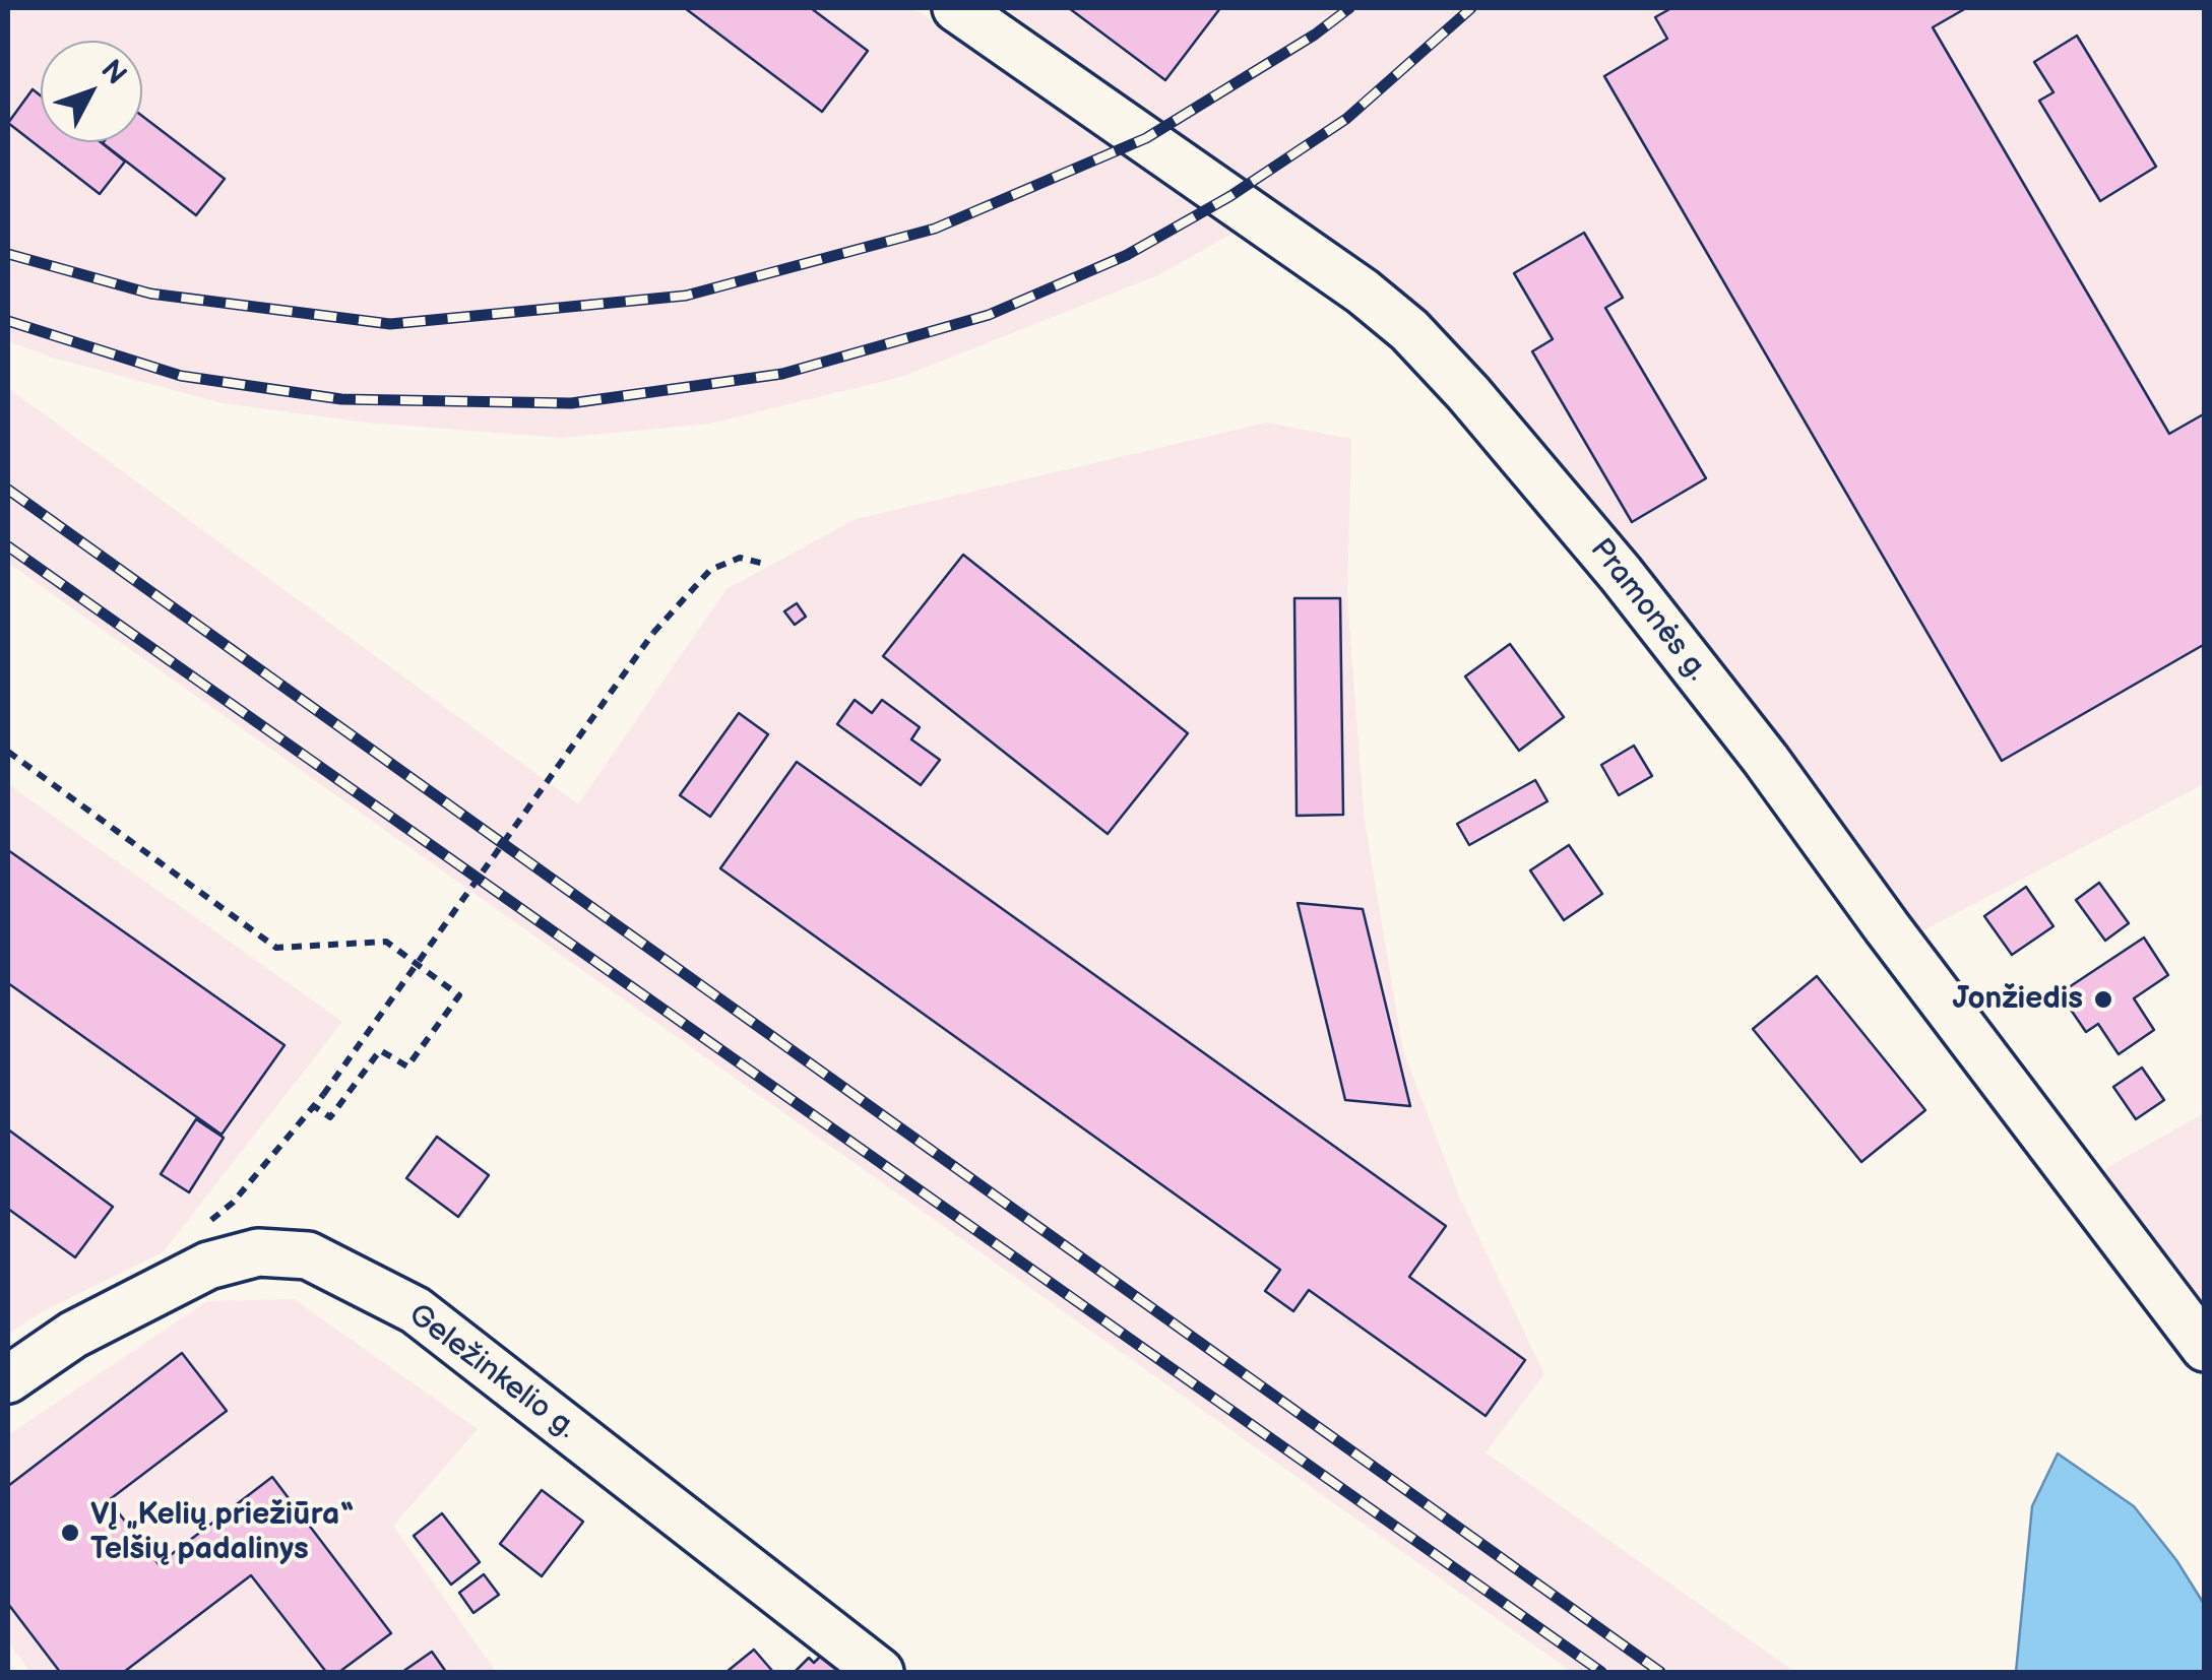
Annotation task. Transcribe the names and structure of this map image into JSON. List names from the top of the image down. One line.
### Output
{"streets":{"street":["Pramonės g.","Geležinkelio g."]},"places":["Jonžiedis","VĮ „Kelių priežiūra“ Telšių padalinys"],"north":"top right"}
